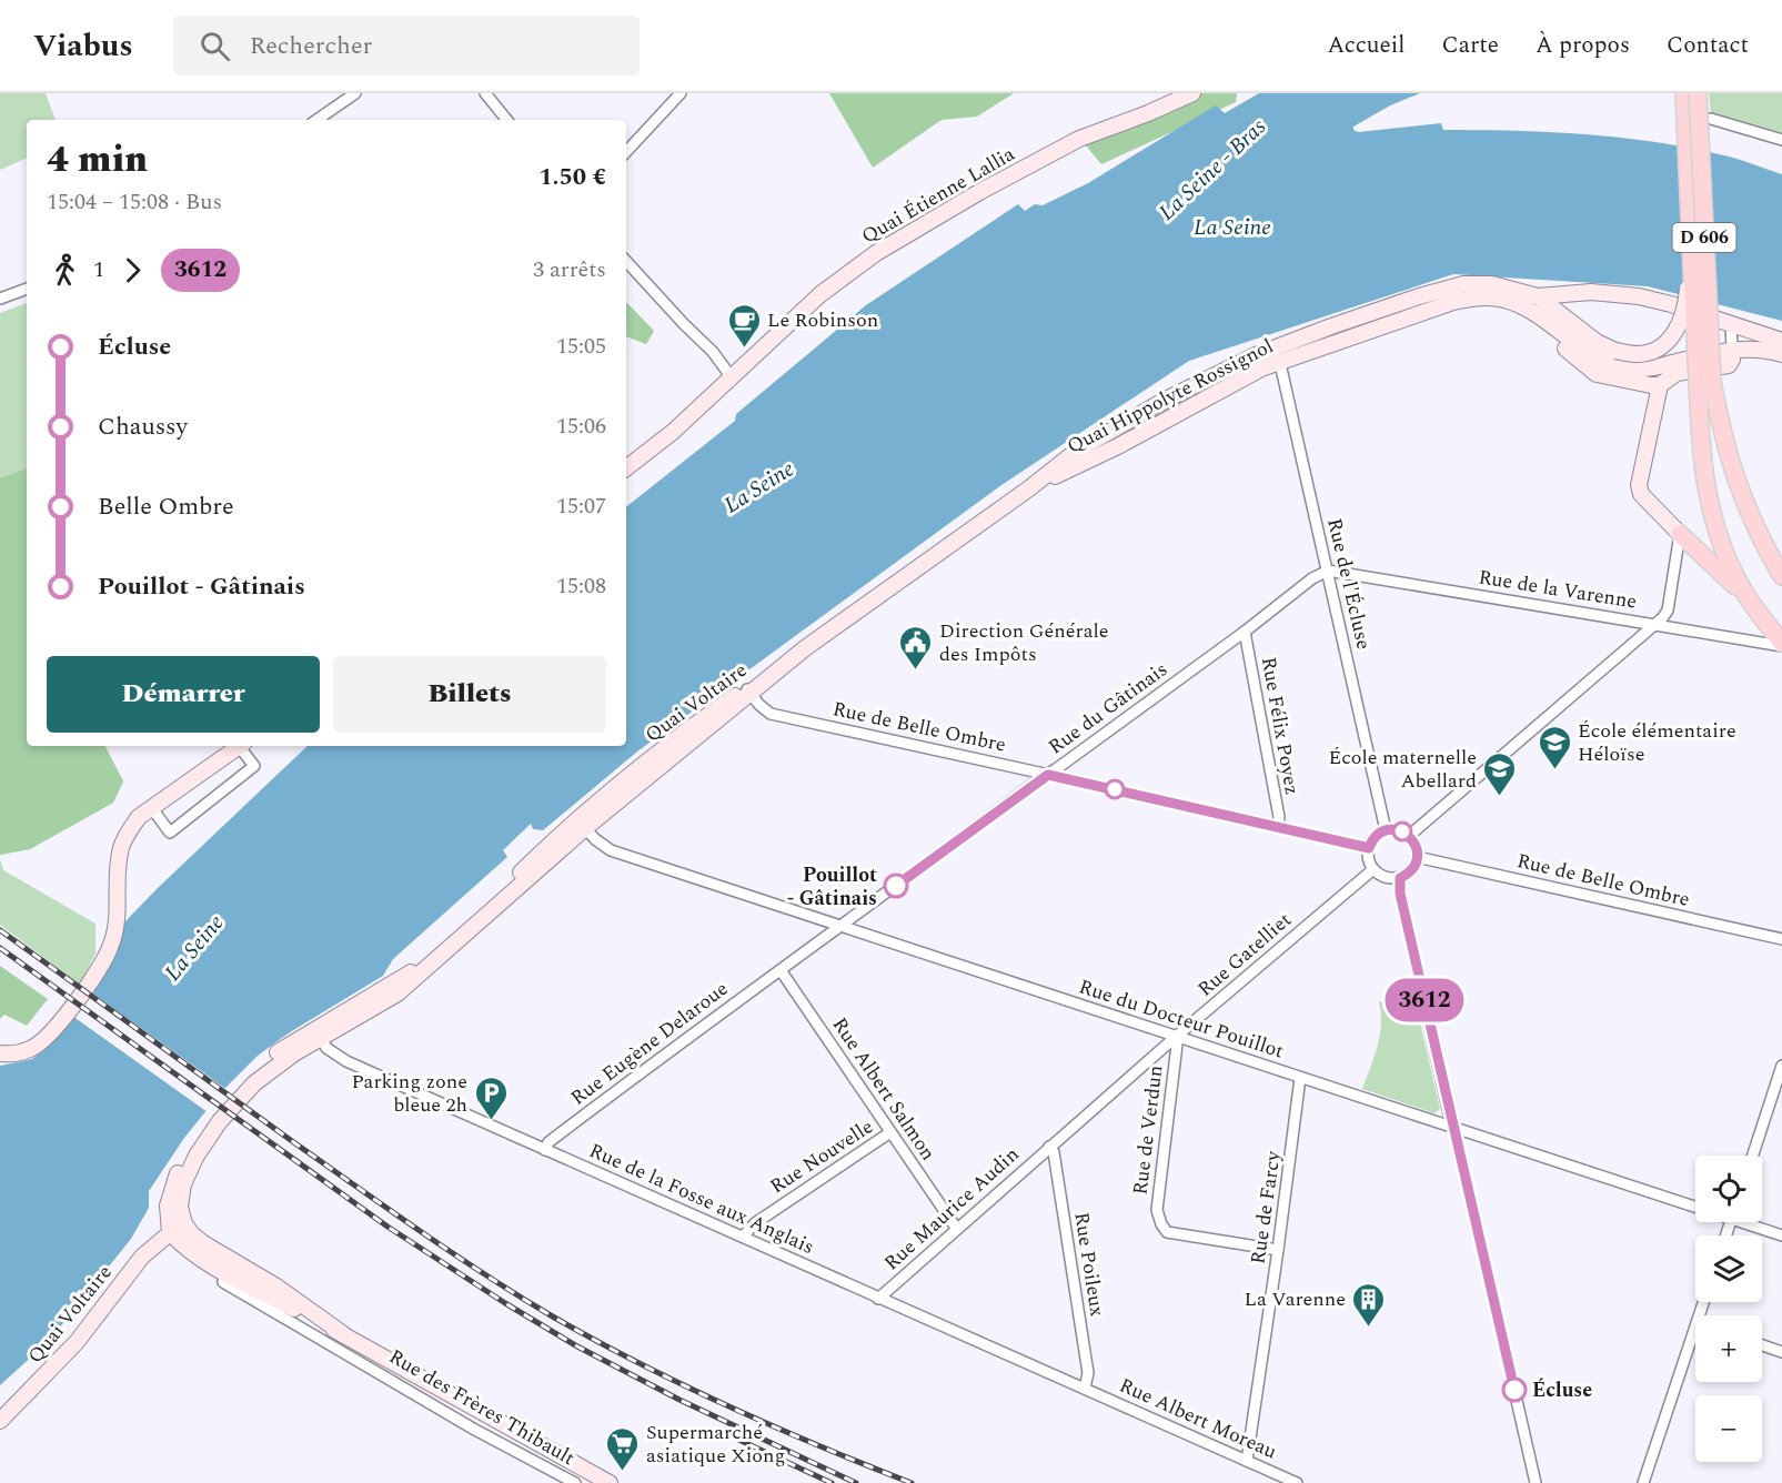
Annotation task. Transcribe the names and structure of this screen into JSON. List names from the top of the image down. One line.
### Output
{"streets":{"main road":["D 606"],"street":["Quai Étienne Lallia","Quai Hippolyte Rossignol","Rue de l'Écluse","Rue de la Varenne","Quai Voltaire","Rue du Gâtinais","Rue Félix Poyez","Rue de Belle Ombre","Rue Gatelliet","Rue du Docteur Pouillot","Rue Eugène Delaroue","Rue Albert Salmon","Rue de Verdun","Rue Nouvelle","Rue de la Fosse aux Anglais","Rue de Farcy","Rue Maurice Audin","Rue Poileux","Rue des Frères Thibault","Rue Albert Moreau"]},"crossings":[["D 606","Rue de la Varenne"],["Quai Hippolyte Rossignol","Rue de l'Écluse"],["Quai Hippolyte Rossignol","Quai Voltaire"],["Rue de l'Écluse","Rue de la Varenne"],["Rue de l'Écluse","Rue du Gâtinais"],["Rue de l'Écluse","Rue de Belle Ombre"],["Rue de l'Écluse","Rue Gatelliet"],["Rue de la Varenne","Rue du Gâtinais"],["Quai Voltaire","Rue de Belle Ombre"],["Quai Voltaire","Rue du Docteur Pouillot"],["Quai Voltaire","Rue de la Fosse aux Anglais"],["Quai Voltaire","Rue des Frères Thibault"],["Rue du Gâtinais","Rue Félix Poyez"],["Rue du Gâtinais","Rue de Belle Ombre"],["Rue du Gâtinais","Rue du Docteur Pouillot"],["Rue du Gâtinais","Rue Eugène Delaroue"],["Rue du Gâtinais","Rue Albert Salmon"],["Rue Félix Poyez","Rue de Belle Ombre"],["Rue de Belle Ombre","Rue Gatelliet"],["Rue Gatelliet","Rue du Docteur Pouillot"],["Rue Gatelliet","Rue de Verdun"],["Rue Gatelliet","Rue Maurice Audin"],["Rue Gatelliet","Rue Poileux"],["Rue du Docteur Pouillot","Rue de Verdun"],["Rue du Docteur Pouillot","Rue de Farcy"],["Rue Eugène Delaroue","Rue Albert Salmon"],["Rue Eugène Delaroue","Rue de la Fosse aux Anglais"],["Rue Albert Salmon","Rue Nouvelle"],["Rue Albert Salmon","Rue Maurice Audin"],["Rue de Verdun","Rue de Farcy"],["Rue Nouvelle","Rue de la Fosse aux Anglais"],["Rue de la Fosse aux Anglais","Rue Maurice Audin"],["Rue de la Fosse aux Anglais","Rue Poileux"],["Rue de la Fosse aux Anglais","Rue Albert Moreau"],["Rue de Farcy","Rue Albert Moreau"],["Rue Maurice Audin","Rue Poileux"],["Rue Poileux","Rue Albert Moreau"]],"water":["La Seine - Bras","La Seine"],"places":{"cafe":["Le Robinson"],"public building":["Direction Générale des Impôts"],"school or university":["École élémentaire Héloïse","École maternelle Abellard"],"other":["Pouillot - Gâtinais","Écluse"],"parking":["Parking zone bleue 2h"],"building":["La Varenne"],"supermarket":["Supermarché asiatique Xiong"]},"lines":["bus line 3612"],"page":{"header":"Viabus","search":"Rechercher","nav":["Accueil","Carte","À propos","Contact"],"on_map":"3612","heading":["4 min","15:04 – 15:08 · Bus","1.50 €"],"legs":["1","3612","3 arrêts"],"list":[{"name":"Écluse","value":"15:05"},{"name":"Chaussy","value":"15:06"},{"name":"Belle Ombre","value":"15:07"},{"name":"Pouillot - Gâtinais","value":"15:08"}],"buttons":["Démarrer","Billets"],"map_buttons":["+","−"]}}
